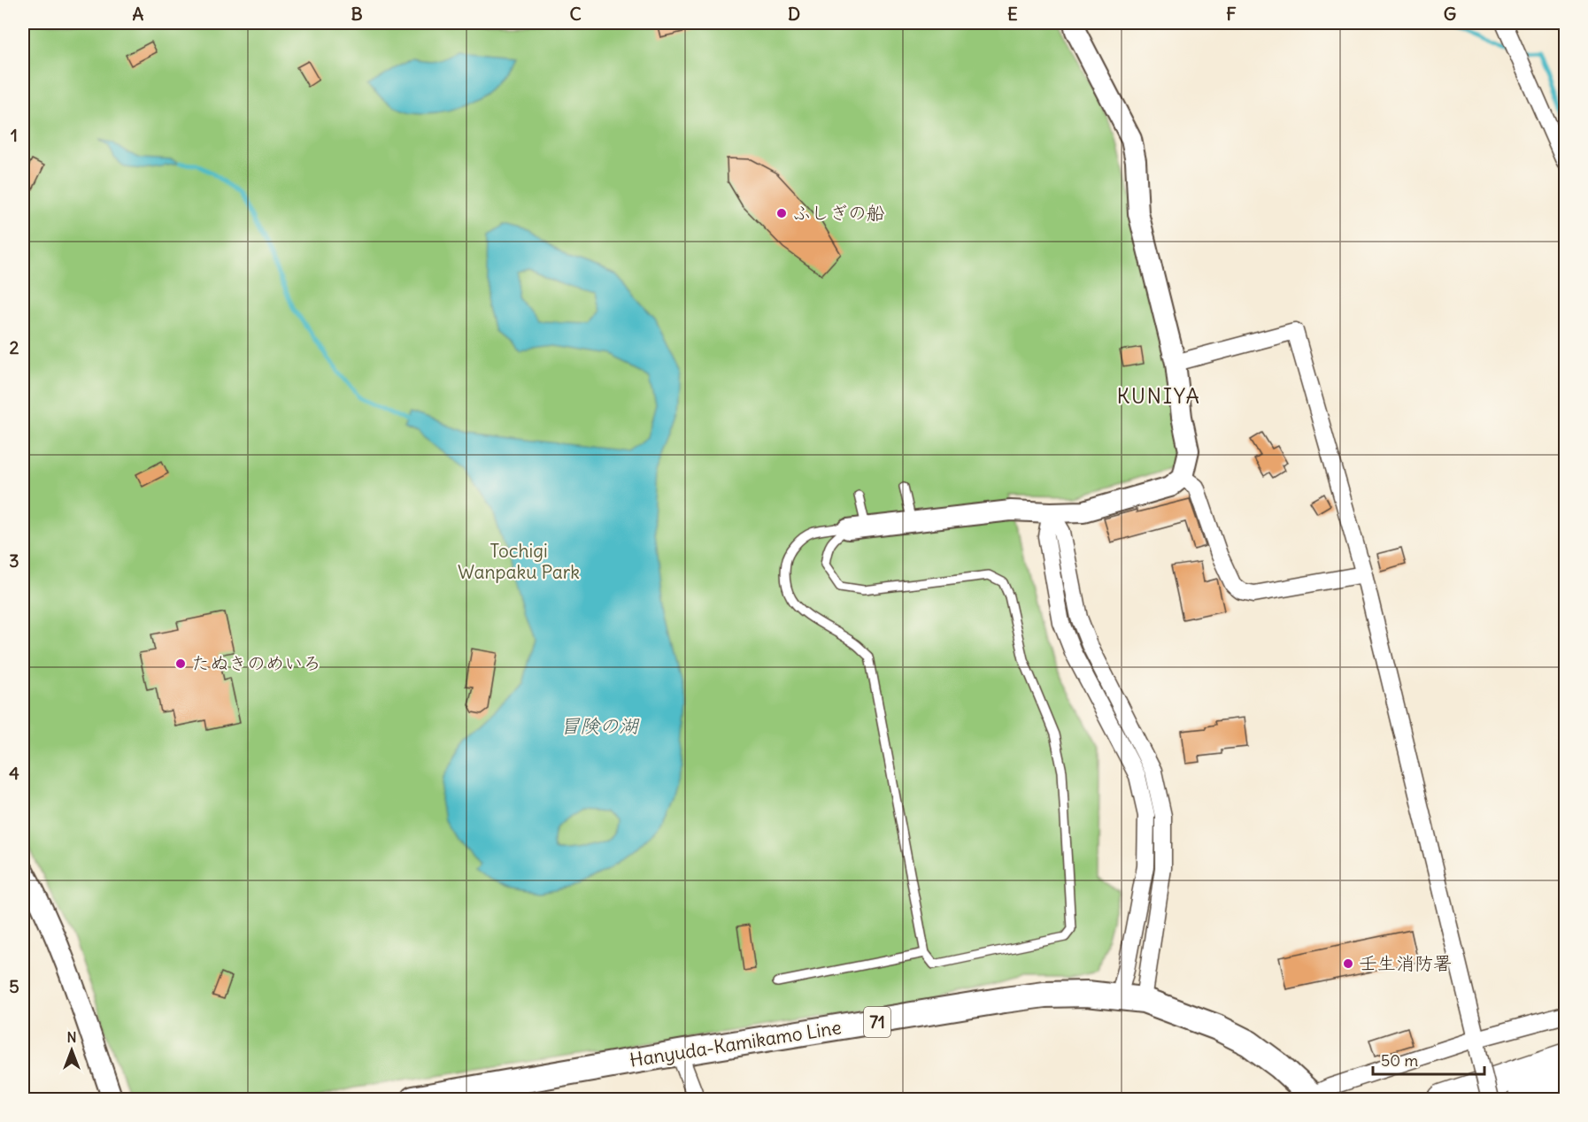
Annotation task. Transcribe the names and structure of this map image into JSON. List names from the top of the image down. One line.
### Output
{"streets":{"main road":["71","Hanyuda-Kamikamo Line"]},"districts":["KUNIYA"],"water":["冒険の湖"],"parks":["Tochigi Wanpaku Park"],"places":["ふしぎの船","たぬきのめいろ","壬生消防署"],"scale_bar":"50 m","north":"top","grid":{"columns":["A","B","C","D","E","F","G"],"rows":["1","2","3","4","5"]}}
